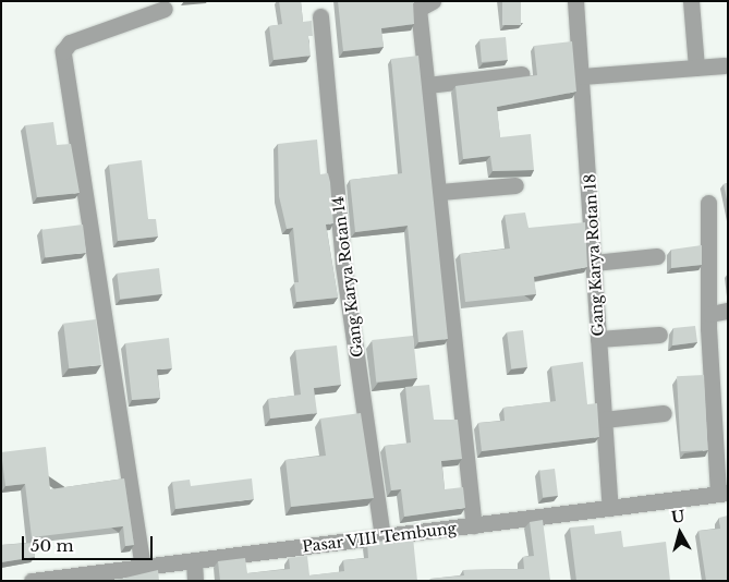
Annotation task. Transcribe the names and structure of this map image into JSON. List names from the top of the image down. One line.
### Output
{"streets":{"street":["Gang Karya Rotan 18","Gang Karya Rotan 14","Pasar VIII Tembung"]},"crossings":[["Gang Karya Rotan 18","Pasar VIII Tembung"],["Gang Karya Rotan 14","Pasar VIII Tembung"]],"scale_bar":"50 m","north":"top"}
